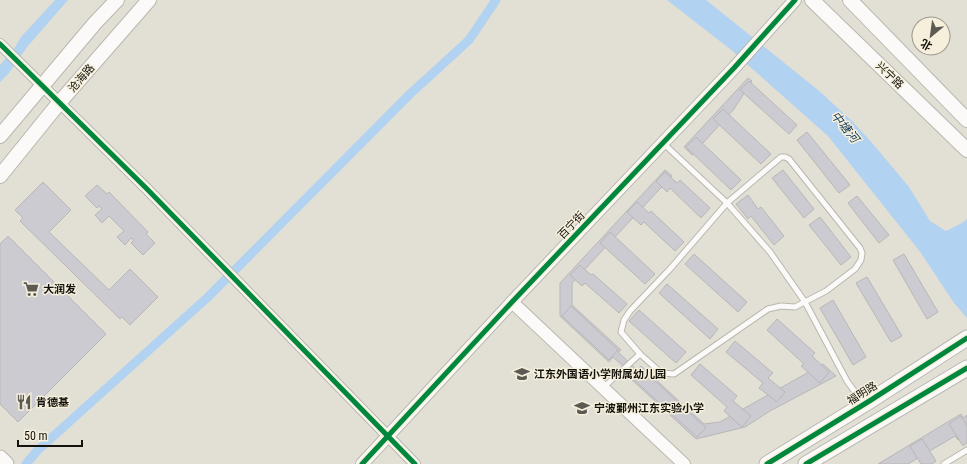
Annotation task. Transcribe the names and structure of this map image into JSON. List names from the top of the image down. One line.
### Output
{"streets":{"main road":["兴宁路","沧海路","福明路"],"street":["百宁街"]},"water":["中塘河"],"places":{"supermarket":["大润发"],"school or university":["江东外国语小学附属幼儿园","宁波鄞州江东实验小学"],"restaurant":["肯德基"]},"scale_bar":"50 m","north":"bottom left"}
